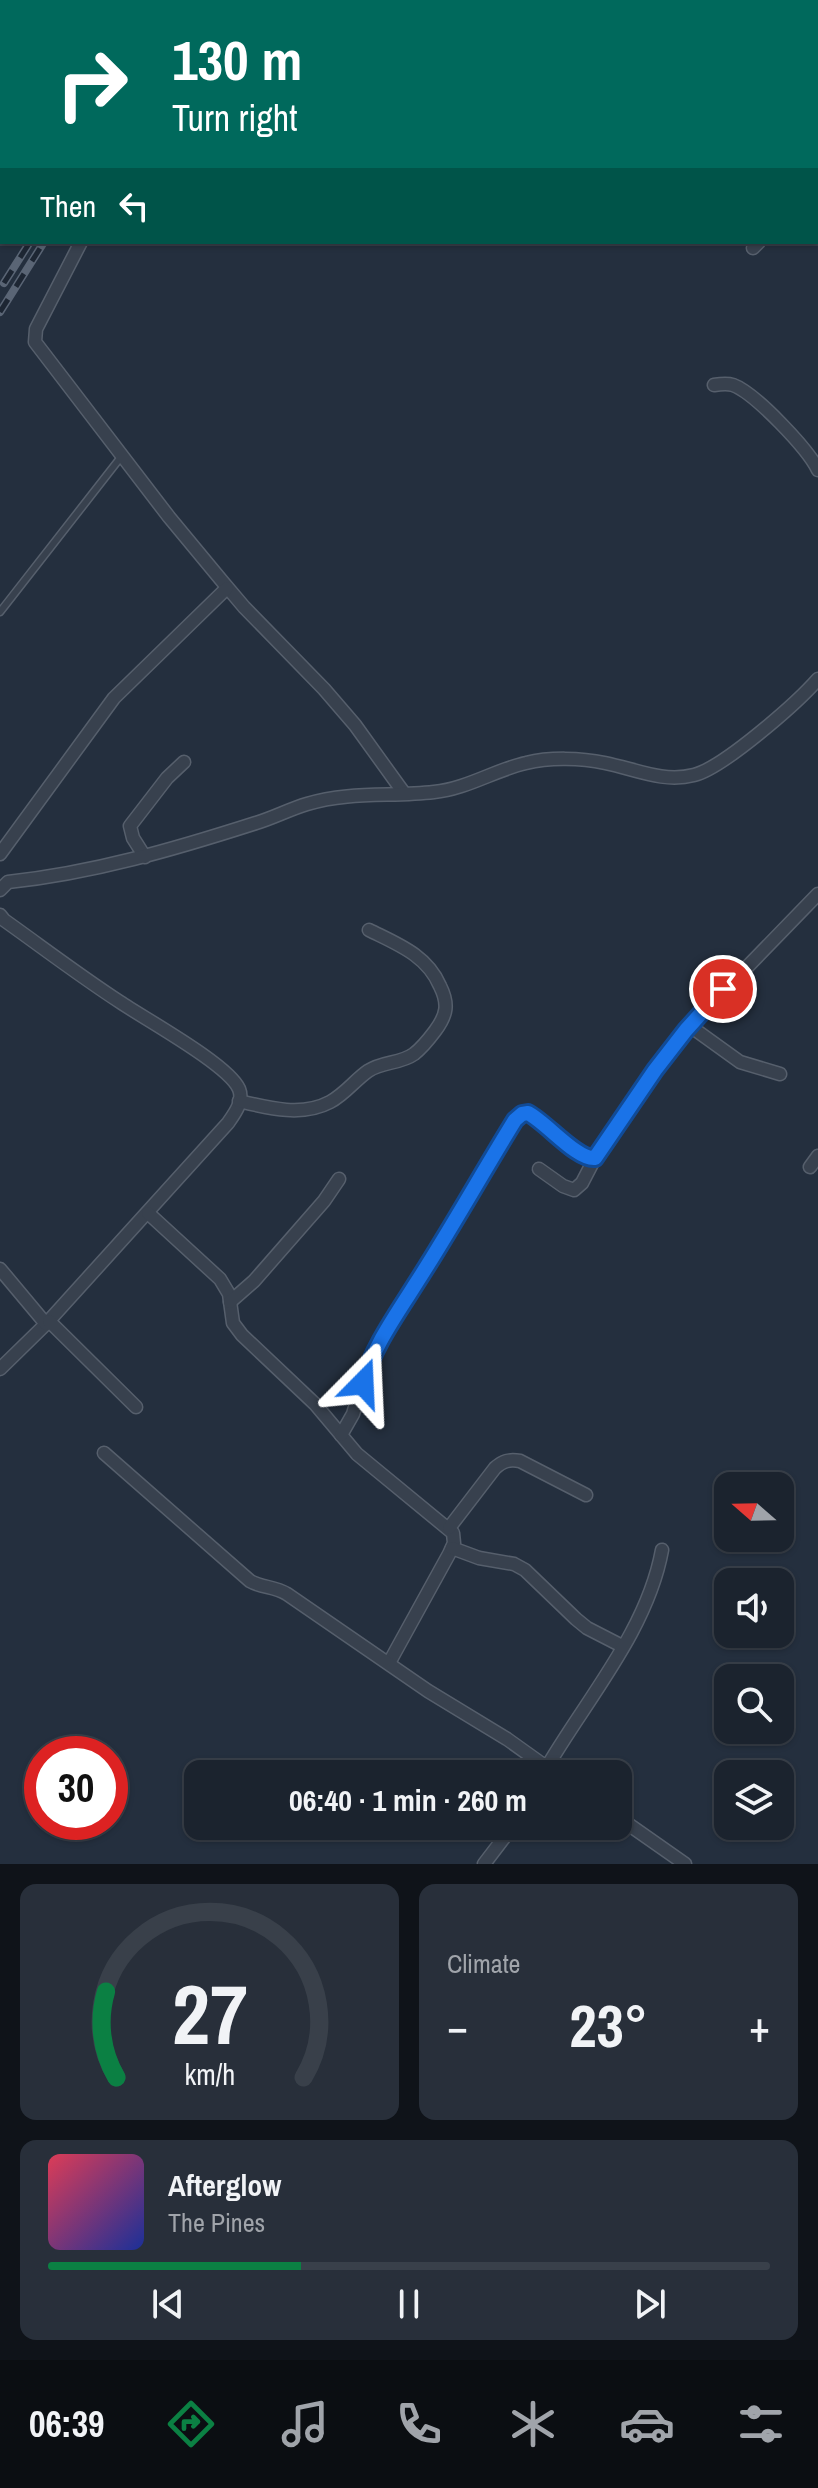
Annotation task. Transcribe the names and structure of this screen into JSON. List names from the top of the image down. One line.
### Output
{"north":"left","page":{"turn":["130 m","Turn right"],"then":"Then","limit":"30","trip":"06:40 · 1 min · 260 m","tile":"Climate","heat":["−","23°","+"],"song":["Afterglow","The Pines"],"tabs":"06:39","gauge":["27","km/h"]}}
